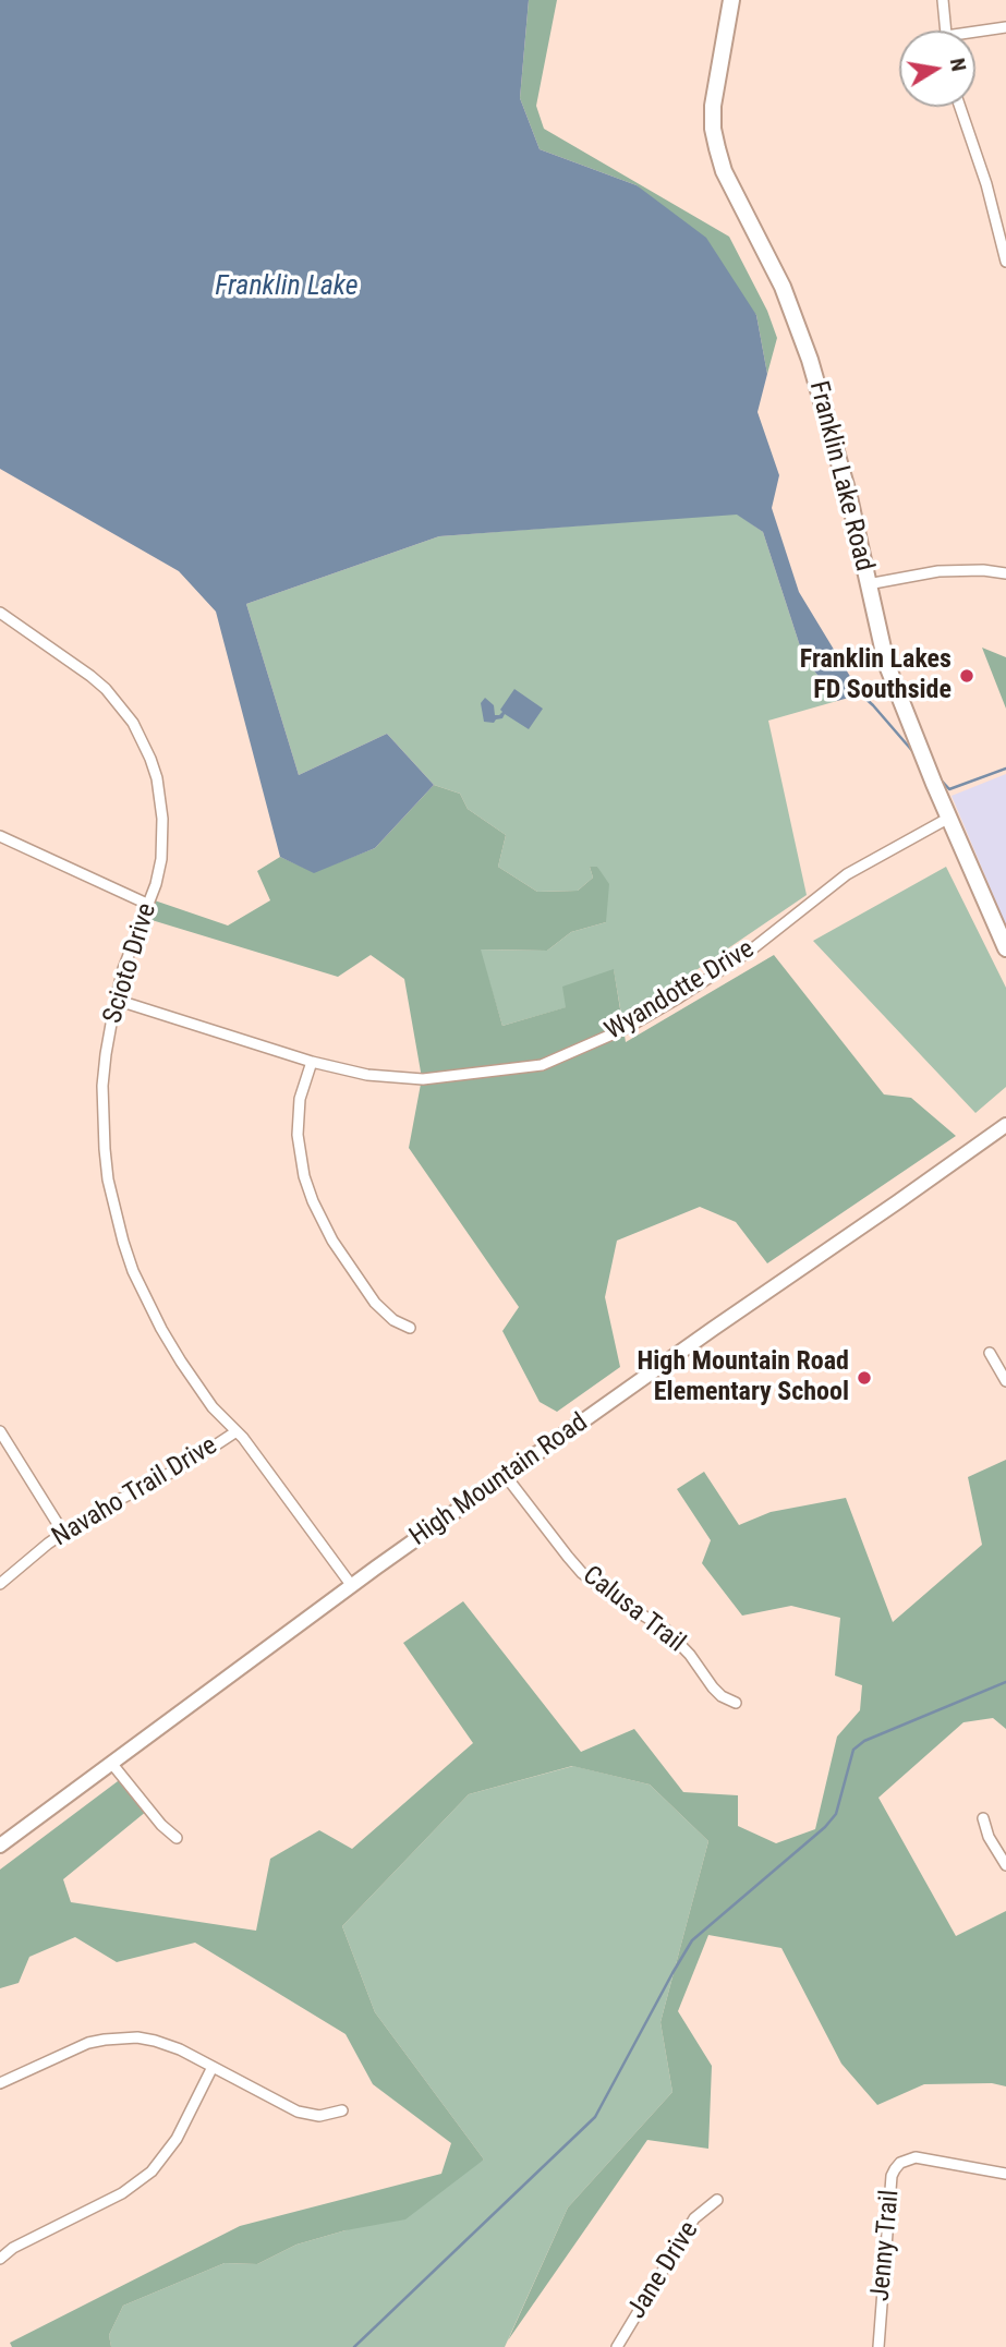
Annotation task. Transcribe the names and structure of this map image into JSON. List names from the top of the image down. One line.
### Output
{"streets":{"main road":["Franklin Lake Road","High Mountain Road"],"street":["Scioto Drive","Wyandotte Drive","Navaho Trail Drive","Calusa Trail","Jenny Trail","Jane Drive"]},"crossings":[["Franklin Lake Road","Wyandotte Drive"],["Scioto Drive","Wyandotte Drive"],["Scioto Drive","High Mountain Road"],["Scioto Drive","Navaho Trail Drive"],["High Mountain Road","Calusa Trail"]],"water":["Franklin Lake"],"places":["Franklin Lakes FD Southside","High Mountain Road Elementary School"],"north":"right"}
